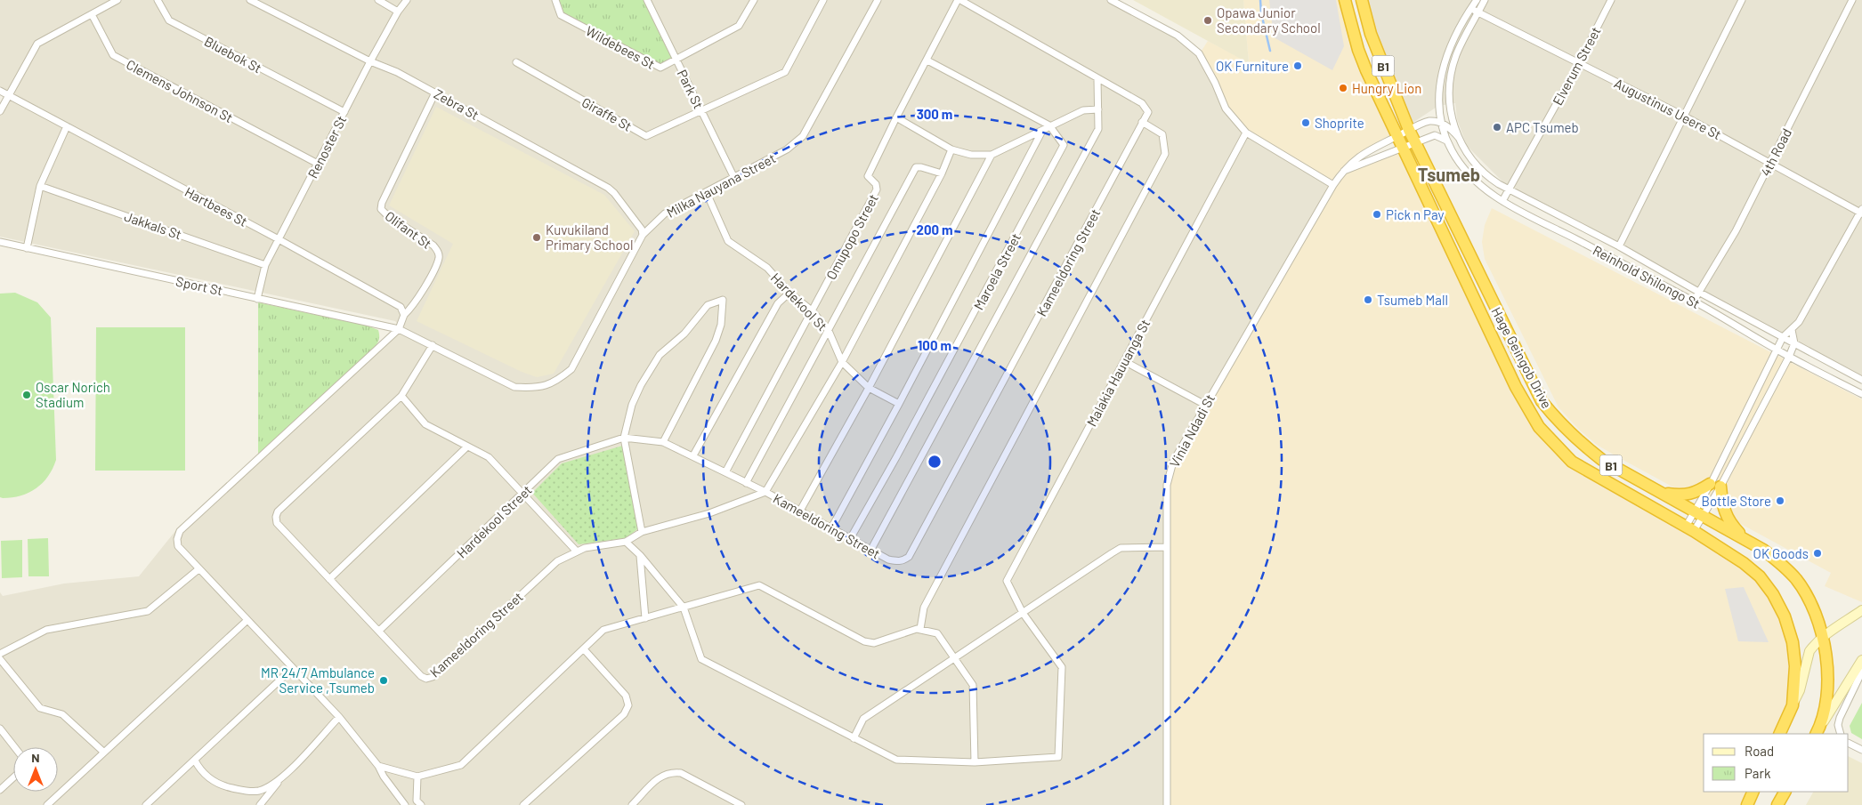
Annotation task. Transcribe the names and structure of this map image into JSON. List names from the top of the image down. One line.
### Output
{"streets":{"highway":["B1","Hage Geingob Drive"],"street":["Wildebees St","Bluebok St","Elverum Street","Park St","Clemens Johnson St","Zebra St","Augustinus Ueere St","Giraffe St","Renoster St","4th Road","Milka Nauyana Street","Hartbees St","Jakkals St","Olifant St","Omupopo Street","Kameeldoring Street","Maroela Street","Reinhold Shilongo St","Sport St","Hardekool St","Malakia Hauuanga St","Vinia Ndadi St","Hardekool Street"]},"crossings":[["Wildebees St","Park St"],["Bluebok St","Renoster St"],["Elverum Street","Augustinus Ueere St"],["Elverum Street","Reinhold Shilongo St"],["Park St","Giraffe St"],["Park St","Milka Nauyana Street"],["Clemens Johnson St","Renoster St"],["Zebra St","Renoster St"],["Zebra St","Milka Nauyana Street"],["Zebra St","Olifant St"],["Augustinus Ueere St","4th Road"],["Renoster St","Hartbees St"],["Renoster St","Jakkals St"],["Renoster St","Sport St"],["4th Road","Reinhold Shilongo St"],["Milka Nauyana Street","Kameeldoring Street"],["Milka Nauyana Street","Sport St"],["Milka Nauyana Street","Hardekool St"],["Hartbees St","Olifant St"],["Omupopo Street","Kameeldoring Street"],["Omupopo Street","Maroela Street"],["Omupopo Street","Hardekool St"],["Kameeldoring Street","Maroela Street"],["Kameeldoring Street","Hardekool Street"],["Hage Geingob Drive","Vinia Ndadi St"]],"districts":["Tsumeb"],"places":["Opawa Junior Secondary School","OK Furniture","Hungry Lion","Shoprite","APC Tsumeb","Pick n Pay","Kuvukiland Primary School","Tsumeb Mall","Oscar Norich Stadium","Bottle Store","OK Goods","MR 24/7 Ambulance Service ,Tsumeb"],"legend":["Road","Park"],"north":"top","rings":["300 m","200 m","100 m"]}
